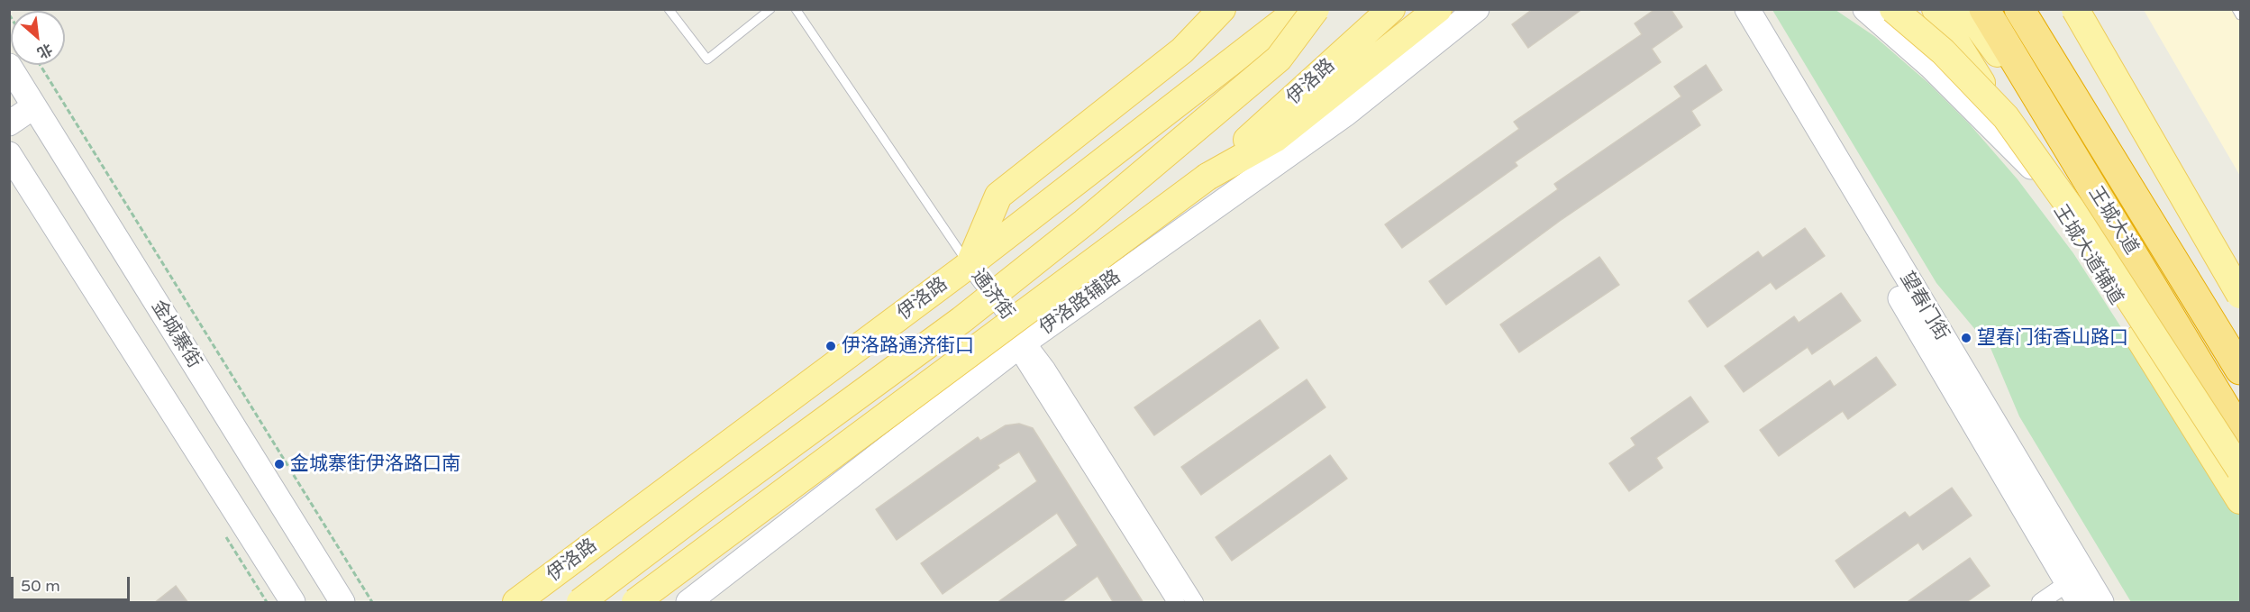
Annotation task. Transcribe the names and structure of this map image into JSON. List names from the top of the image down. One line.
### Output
{"streets":{"highway":["王城大道"],"main road":["伊洛路","王城大道辅道","伊洛路辅路","望春门街","金城寨街"],"street":["通济街"]},"crossings":[["伊洛路","通济街"],["通济街","伊洛路辅路"]],"places":["望春门街香山路口","伊洛路通济街口","金城寨街伊洛路口南"],"scale_bar":"50 m","north":"bottom right"}
